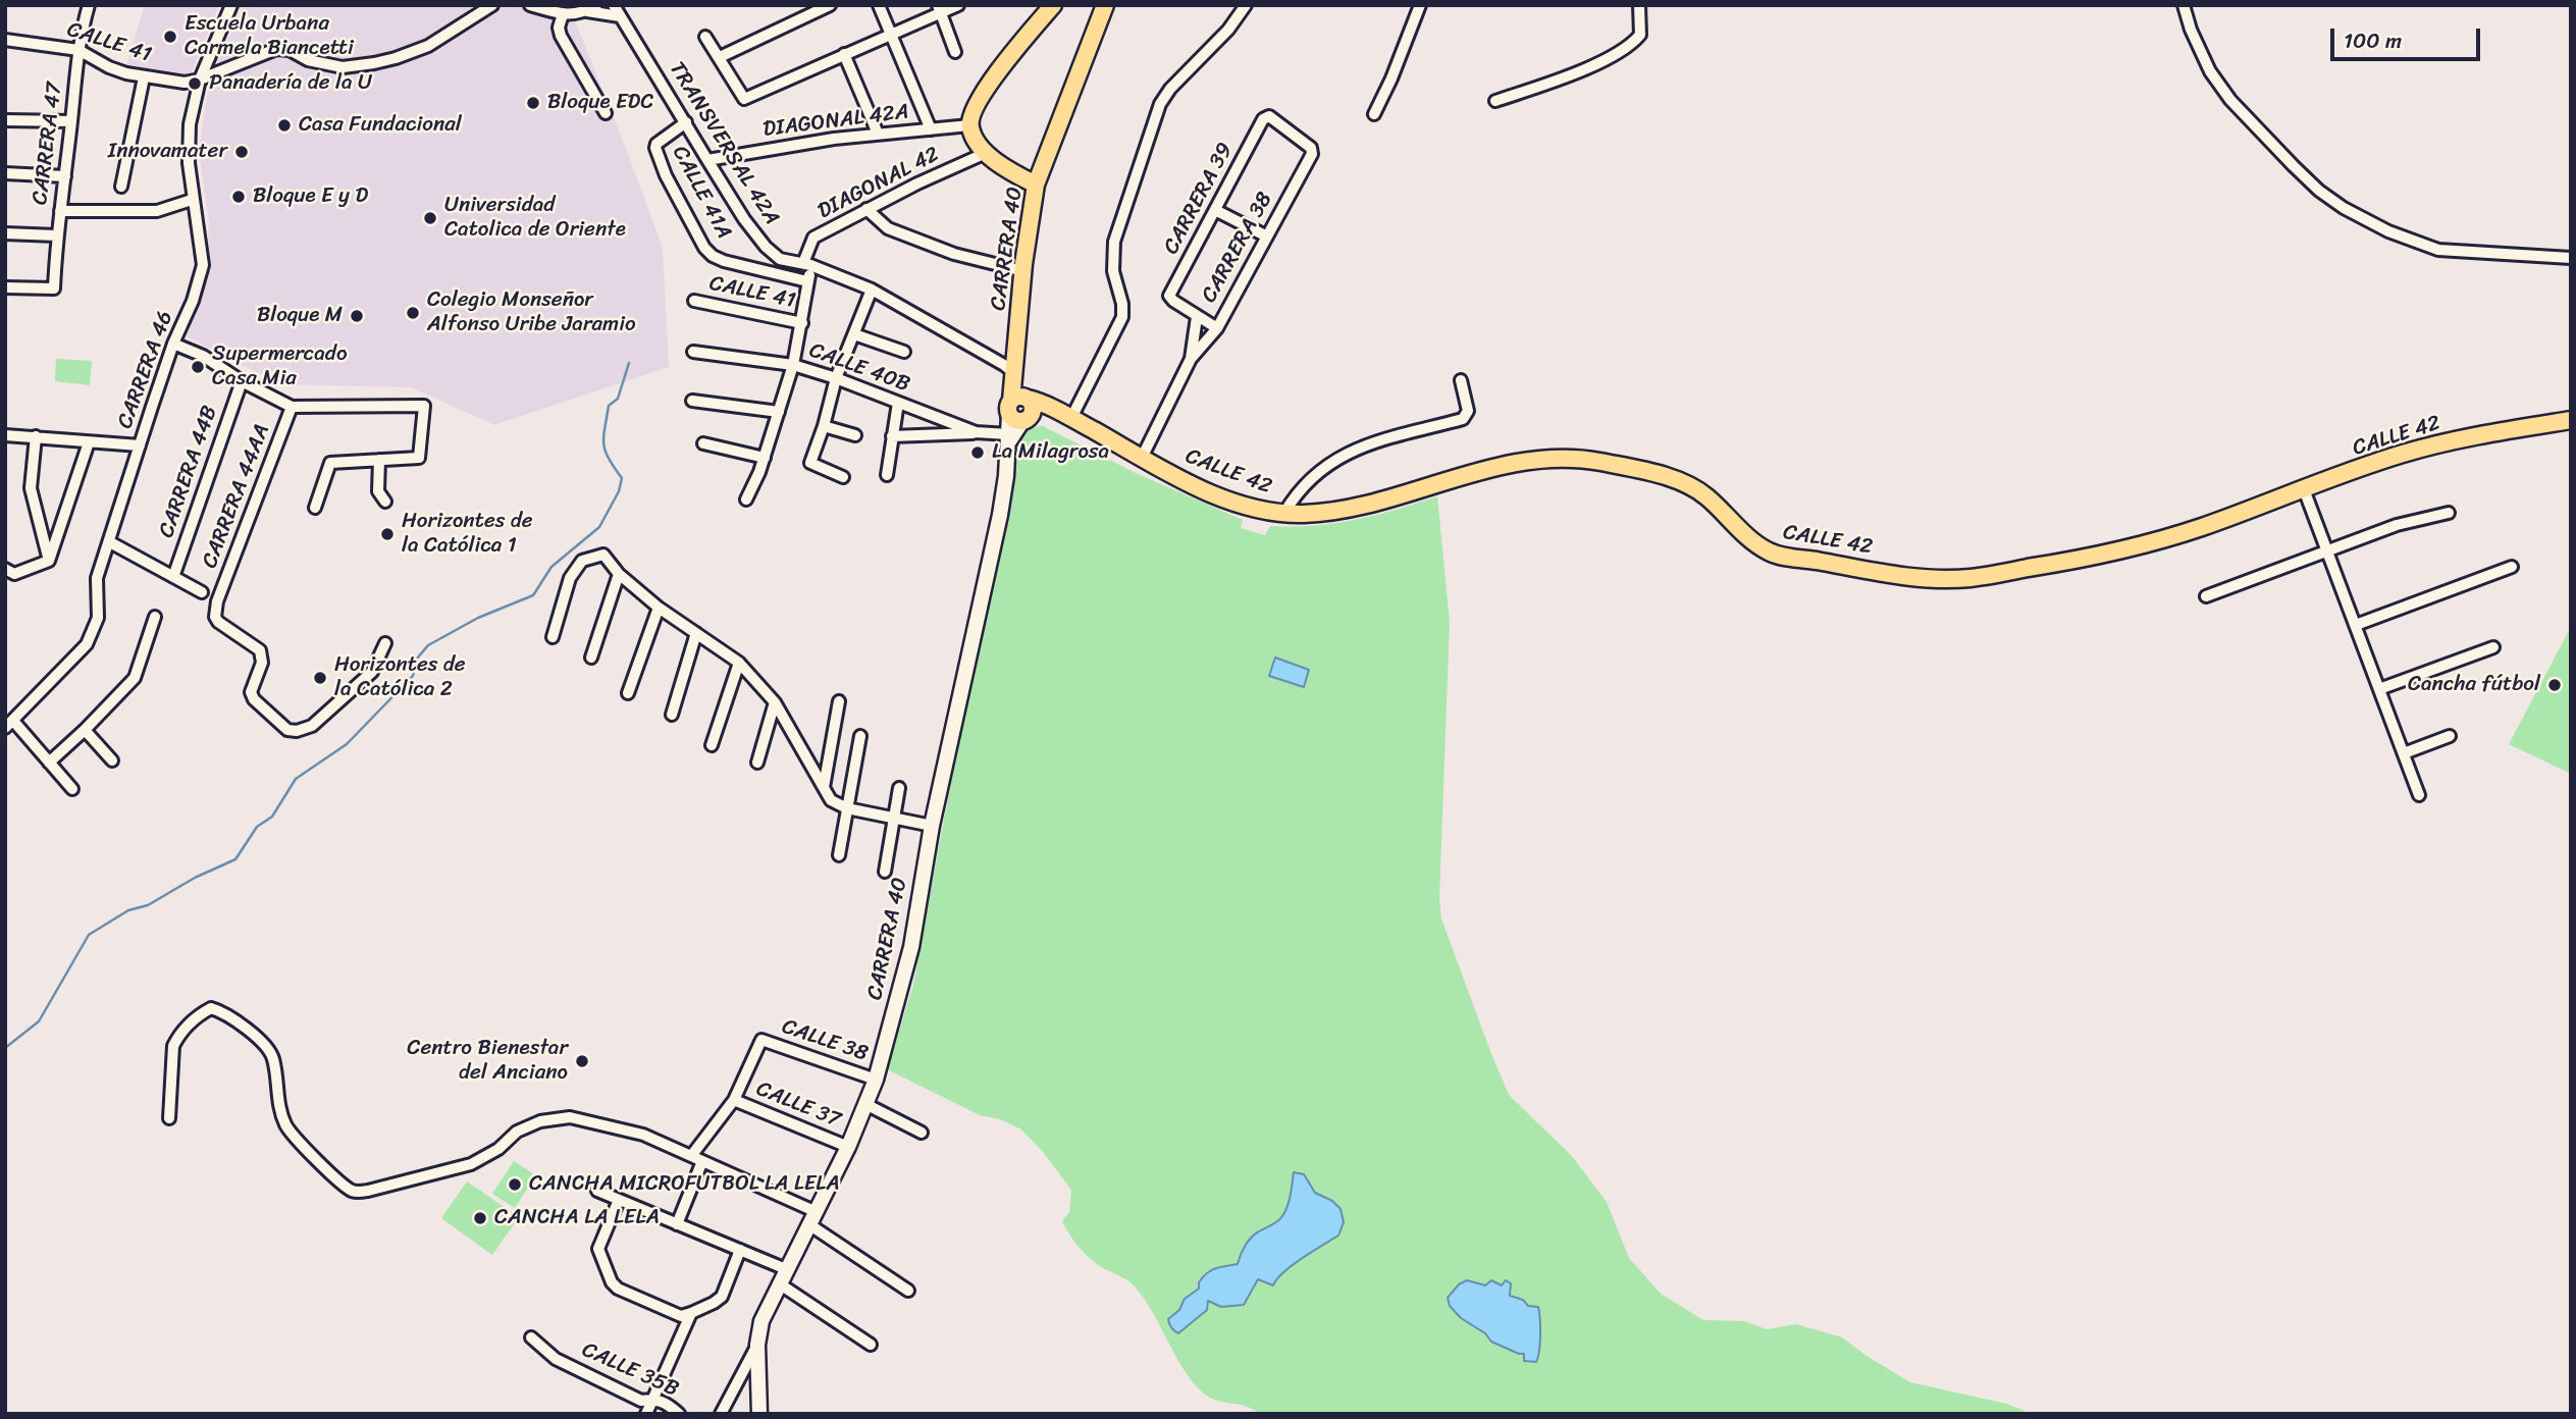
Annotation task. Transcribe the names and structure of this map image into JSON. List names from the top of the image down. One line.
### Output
{"streets":{"main road":["CARRERA 40","CALLE 42"],"street":["CALLE 41","DIAGONAL 42A","CARRERA 47","TRANSVERSAL 42A","DIAGONAL 42","CALLE 41A","CARRERA 39","CARRERA 38","CALLE 40B","CARRERA 46","CARRERA 44B","CARRERA 44AA","CALLE 38","CALLE 37","CALLE 35B"]},"crossings":[["CALLE 41","CARRERA 47"],["CALLE 41","DIAGONAL 42"],["CALLE 41","CARRERA 46"],["DIAGONAL 42A","TRANSVERSAL 42A"],["TRANSVERSAL 42A","DIAGONAL 42"],["TRANSVERSAL 42A","CALLE 41A"],["TRANSVERSAL 42A","CARRERA 40"],["DIAGONAL 42","CALLE 41A"],["DIAGONAL 42","CALLE 40B"],["CARRERA 39","CARRERA 38"],["CARRERA 38","CALLE 42"],["CARRERA 40","CALLE 40B"],["CARRERA 40","CALLE 38"],["CARRERA 40","CALLE 37"],["CALLE 38","CALLE 37"]],"places":["Escuela Urbana Carmela Biancetti","Panadería de la U","Bloque EDC","Casa Fundacional","Innovamater","Bloque E y D","Universidad Catolica de Oriente","Colegio Monseñor Alfonso Uribe Jaramio","Bloque M","Supermercado Casa Mia","La Milagrosa","Horizontes de la Católica 1","Horizontes de la Católica 2","Cancha fútbol","Centro Bienestar del Anciano","CANCHA MICROFUTBOL LA LELA","CANCHA LA LELA"],"scale_bar":"100 m"}
